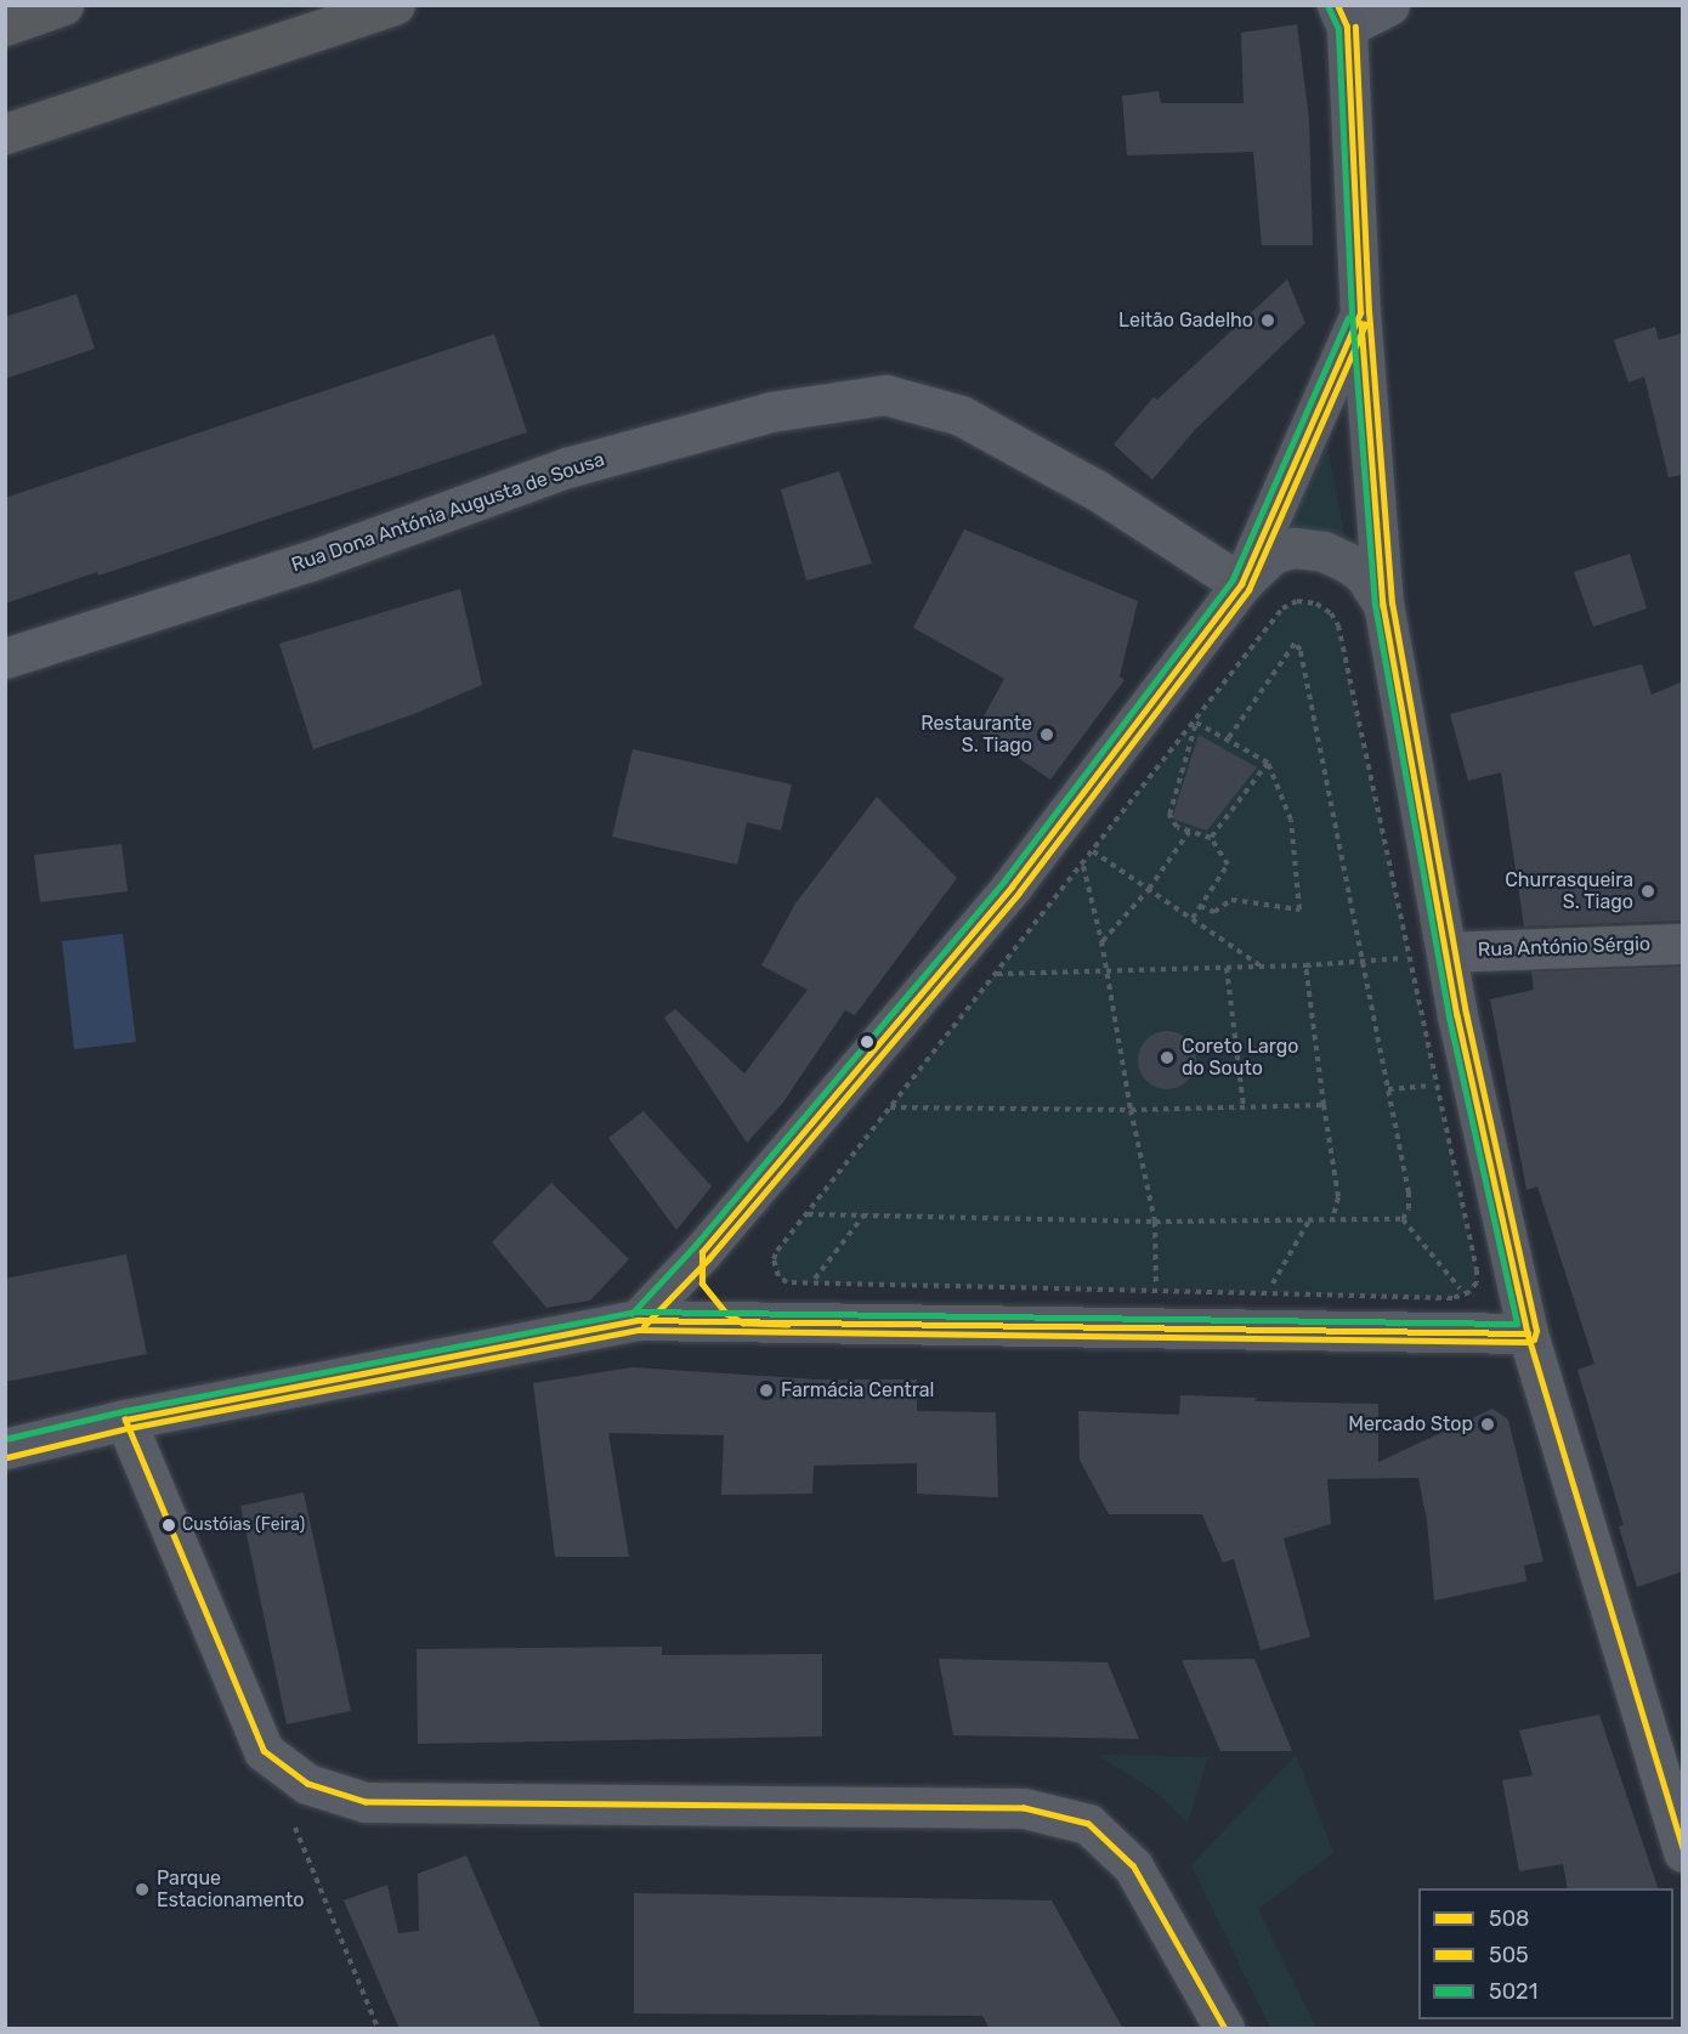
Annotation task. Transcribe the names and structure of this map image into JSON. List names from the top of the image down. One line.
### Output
{"streets":{"street":["Rua Dona Antónia Augusta de Sousa","Rua António Sérgio"]},"places":["Leitão Gadelho","Restaurante S. Tiago","Churrasqueira S. Tiago","Coreto Largo do Souto","Farmácia Central","Mercado Stop","Custóias (Feira)","Parque Estacionamento"],"lines":["transit line 508","transit line 5021","transit line 505"],"legend":["508","505","5021"]}
